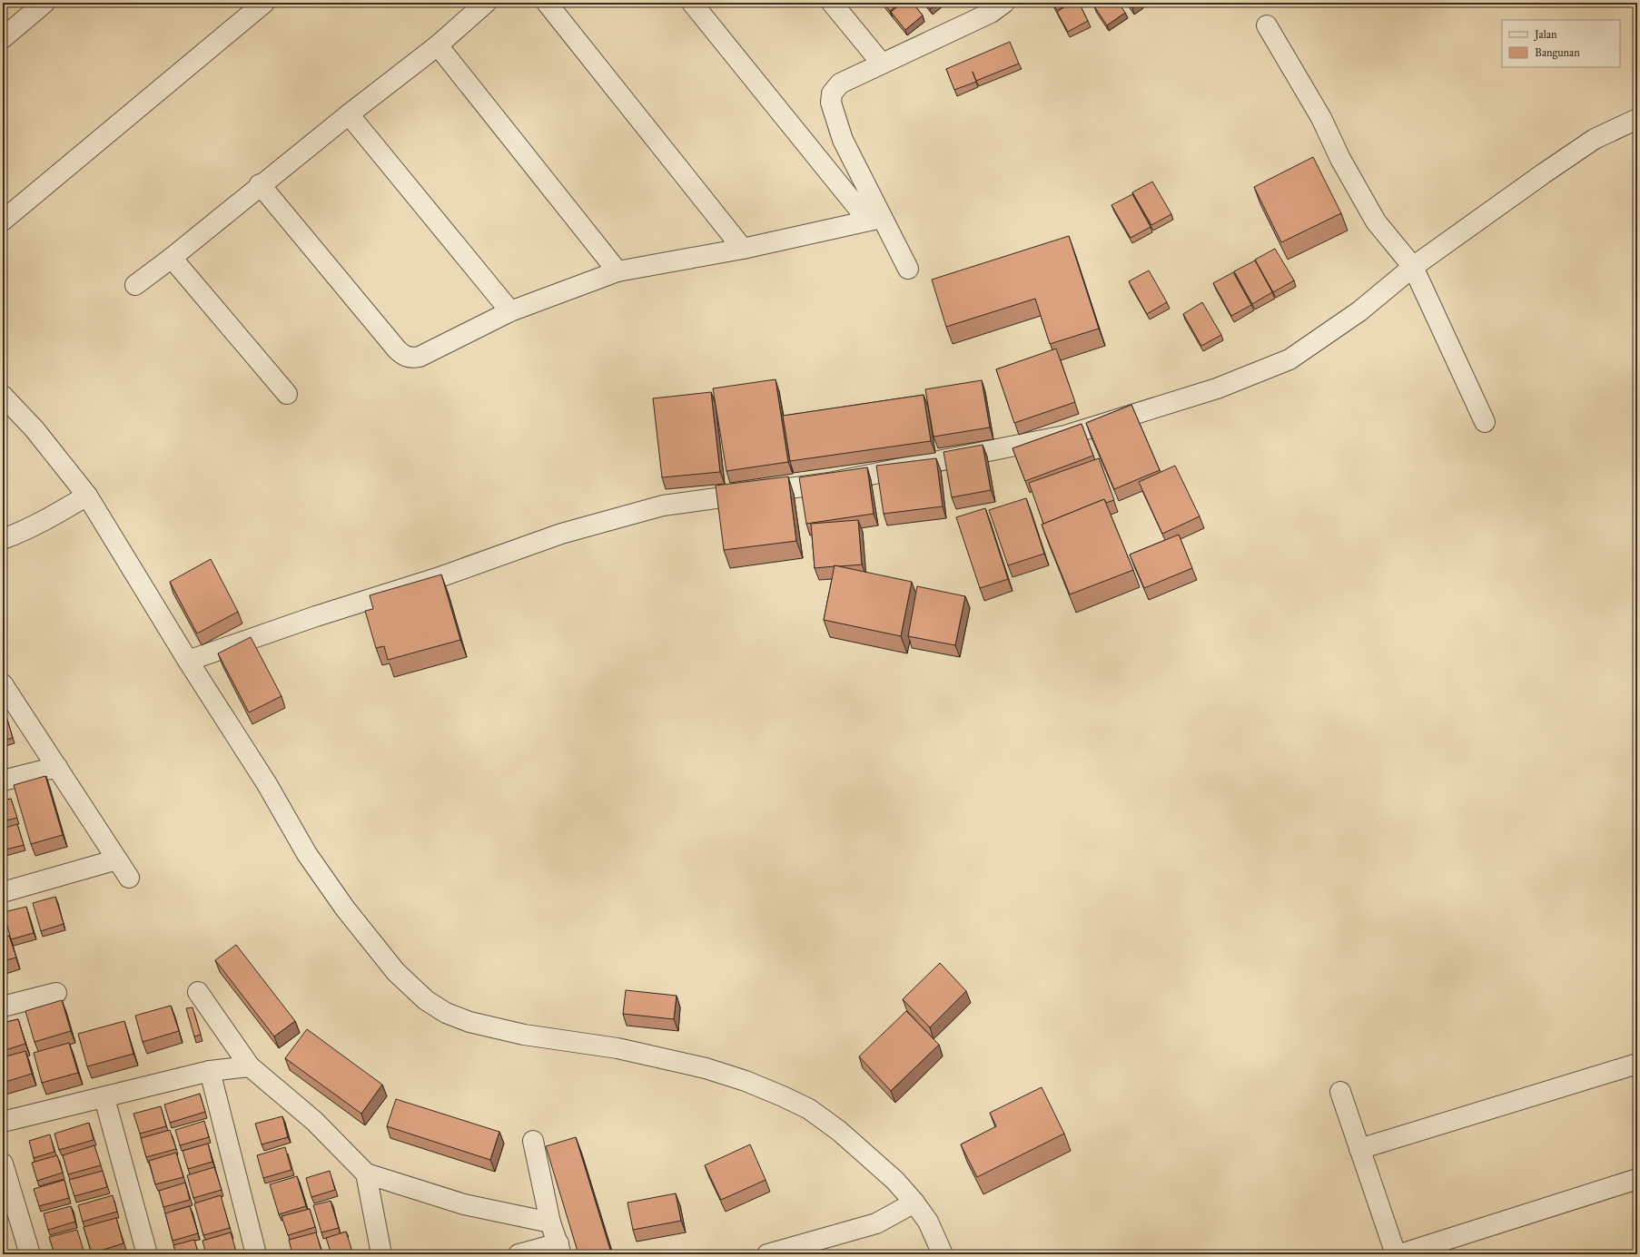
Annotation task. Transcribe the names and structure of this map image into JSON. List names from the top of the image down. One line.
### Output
{"legend":["Jalan","Bangunan"]}
